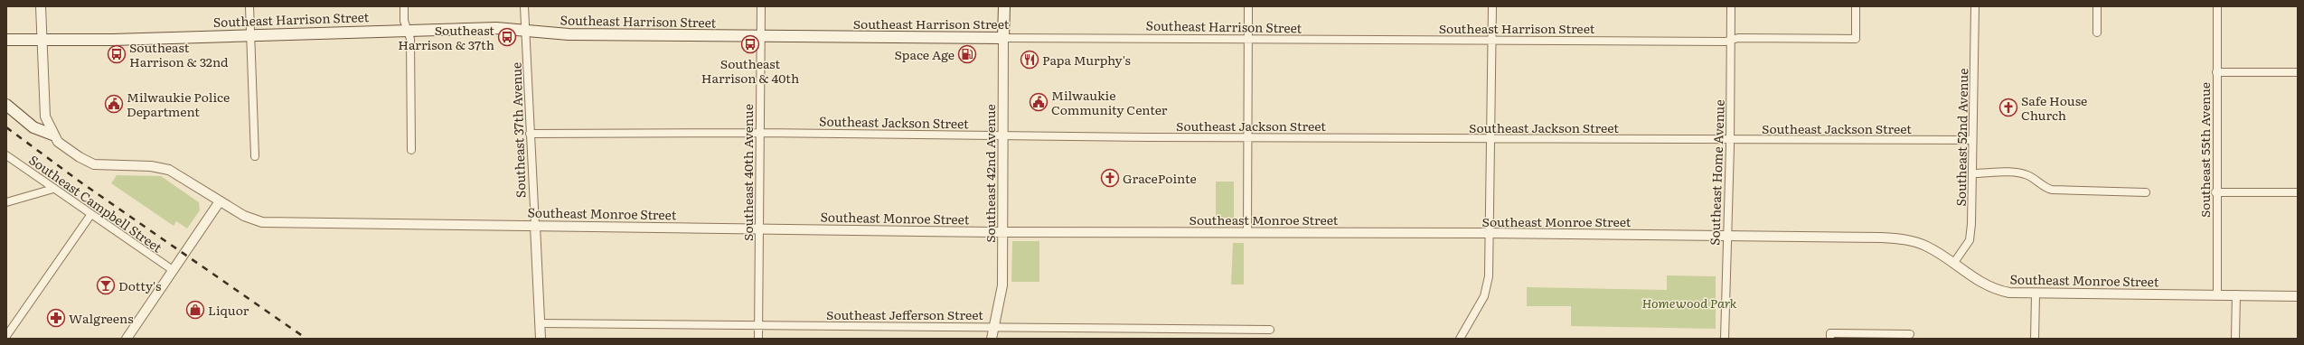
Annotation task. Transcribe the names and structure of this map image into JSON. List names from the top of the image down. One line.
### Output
{"streets":{"main road":["Southeast Harrison Street","Southeast 42nd Avenue"],"street":["Southeast Jackson Street","Southeast 37th Avenue","Southeast 52nd Avenue","Southeast 55th Avenue","Southeast 40th Avenue","Southeast Home Avenue","Southeast Campbell Street","Southeast Monroe Street","Southeast Jefferson Street"]},"crossings":[["Southeast Harrison Street","Southeast 37th Avenue"],["Southeast Harrison Street","Southeast 40th Avenue"],["Southeast Harrison Street","Southeast Home Avenue"],["Southeast Harrison Street","Southeast 42nd Avenue"],["Southeast Harrison Street","Southeast Monroe Street"],["Southeast Jackson Street","Southeast 37th Avenue"],["Southeast Jackson Street","Southeast 52nd Avenue"],["Southeast Jackson Street","Southeast 40th Avenue"],["Southeast Jackson Street","Southeast Home Avenue"],["Southeast Jackson Street","Southeast 42nd Avenue"],["Southeast 37th Avenue","Southeast Monroe Street"],["Southeast 37th Avenue","Southeast Jefferson Street"],["Southeast 52nd Avenue","Southeast Monroe Street"],["Southeast 55th Avenue","Southeast Monroe Street"],["Southeast 40th Avenue","Southeast Monroe Street"],["Southeast 40th Avenue","Southeast Jefferson Street"],["Southeast Home Avenue","Southeast Monroe Street"],["Southeast 42nd Avenue","Southeast Monroe Street"],["Southeast 42nd Avenue","Southeast Jefferson Street"]],"parks":["Homewood Park"],"places":{"bus stop":["Southeast Harrison & 37th","Southeast Harrison & 40th","Southeast Harrison & 32nd"],"fuel station":["Space Age"],"restaurant":["Papa Murphy's"],"public building":["Milwaukie Community Center","Milwaukie Police Department"],"church":["Safe House Church","GracePointe"],"bar":["Dotty's"],"shop":["Liquor"],"pharmacy":["Walgreens"]}}
